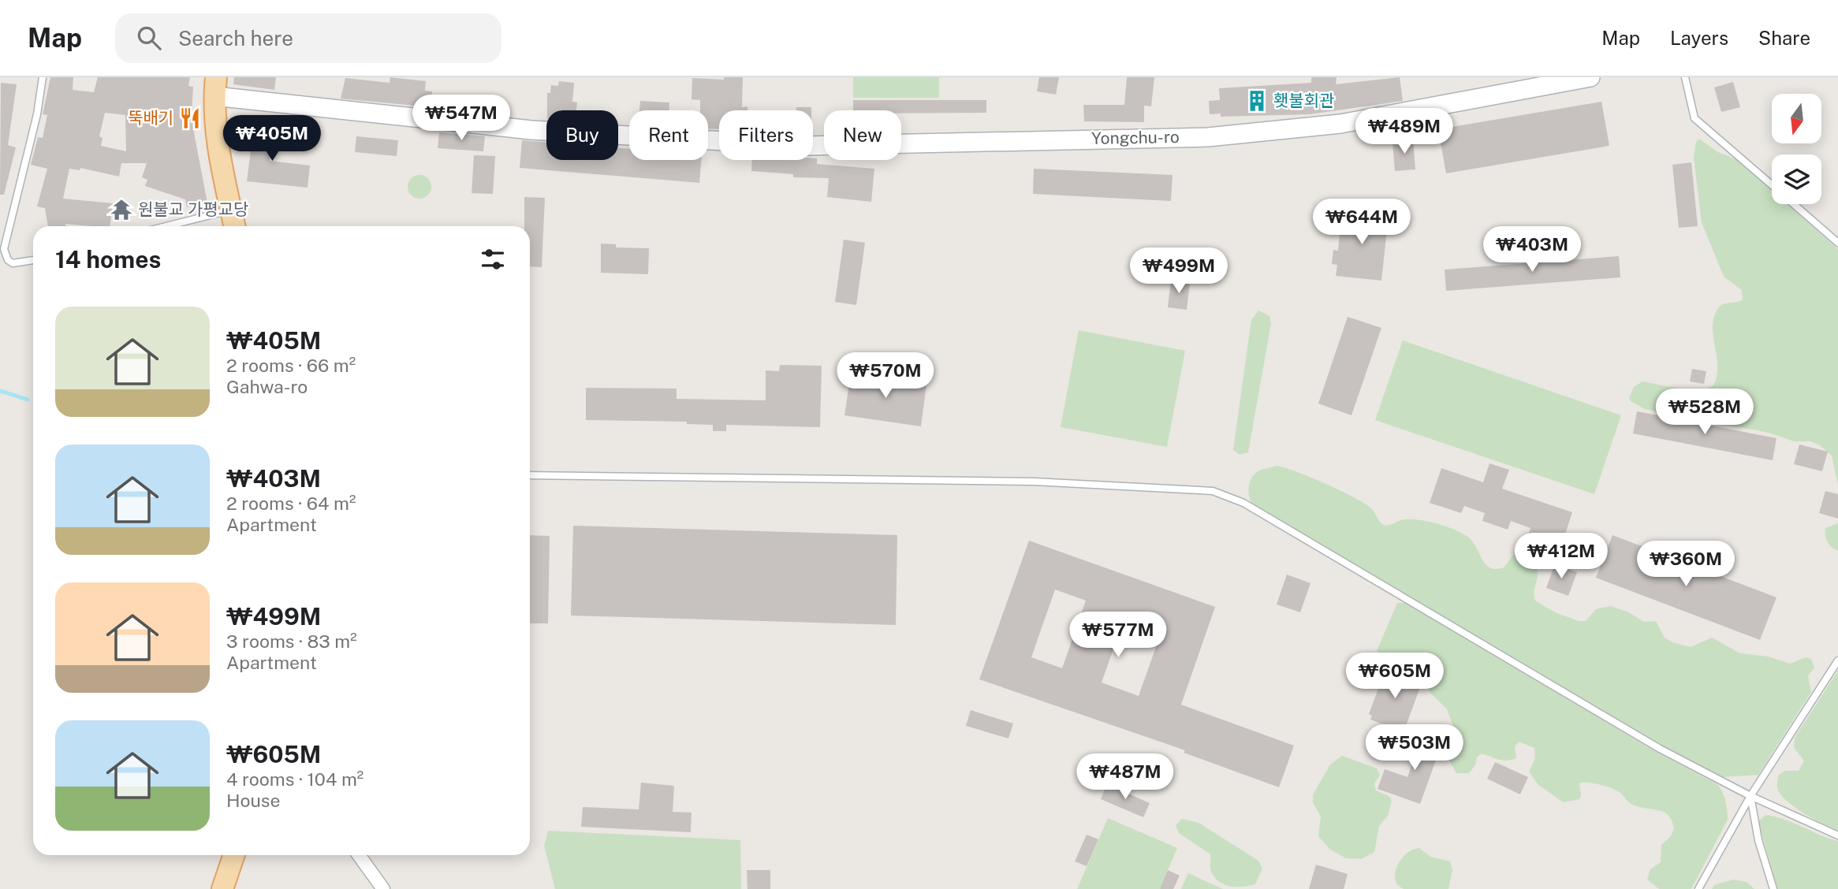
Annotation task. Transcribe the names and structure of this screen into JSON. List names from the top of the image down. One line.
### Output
{"streets":{"street":["Yongchu-ro"]},"places":{"building":["횃불회관"],"restaurant":["뚝배기"],"temple":["원불교 가평교당"]},"north":"bottom","page":{"header":"Map","search":"Search here","nav":["Map","Layers","Share"],"price":["₩547M","₩489M","₩405M","₩644M","₩403M","₩499M","₩570M","₩528M","₩412M","₩360M","₩577M","₩605M","₩503M","₩487M"],"chip":["Buy","Rent","Filters","New"],"heading":"14 homes","list":[{"name":"₩405M","note":"2 rooms · 66 m² · Gahwa-ro"},{"name":"₩403M","note":"2 rooms · 64 m² · Apartment"},{"name":"₩499M","note":"3 rooms · 83 m² · Apartment"},{"name":"₩605M","note":"4 rooms · 104 m² · House"}]}}
